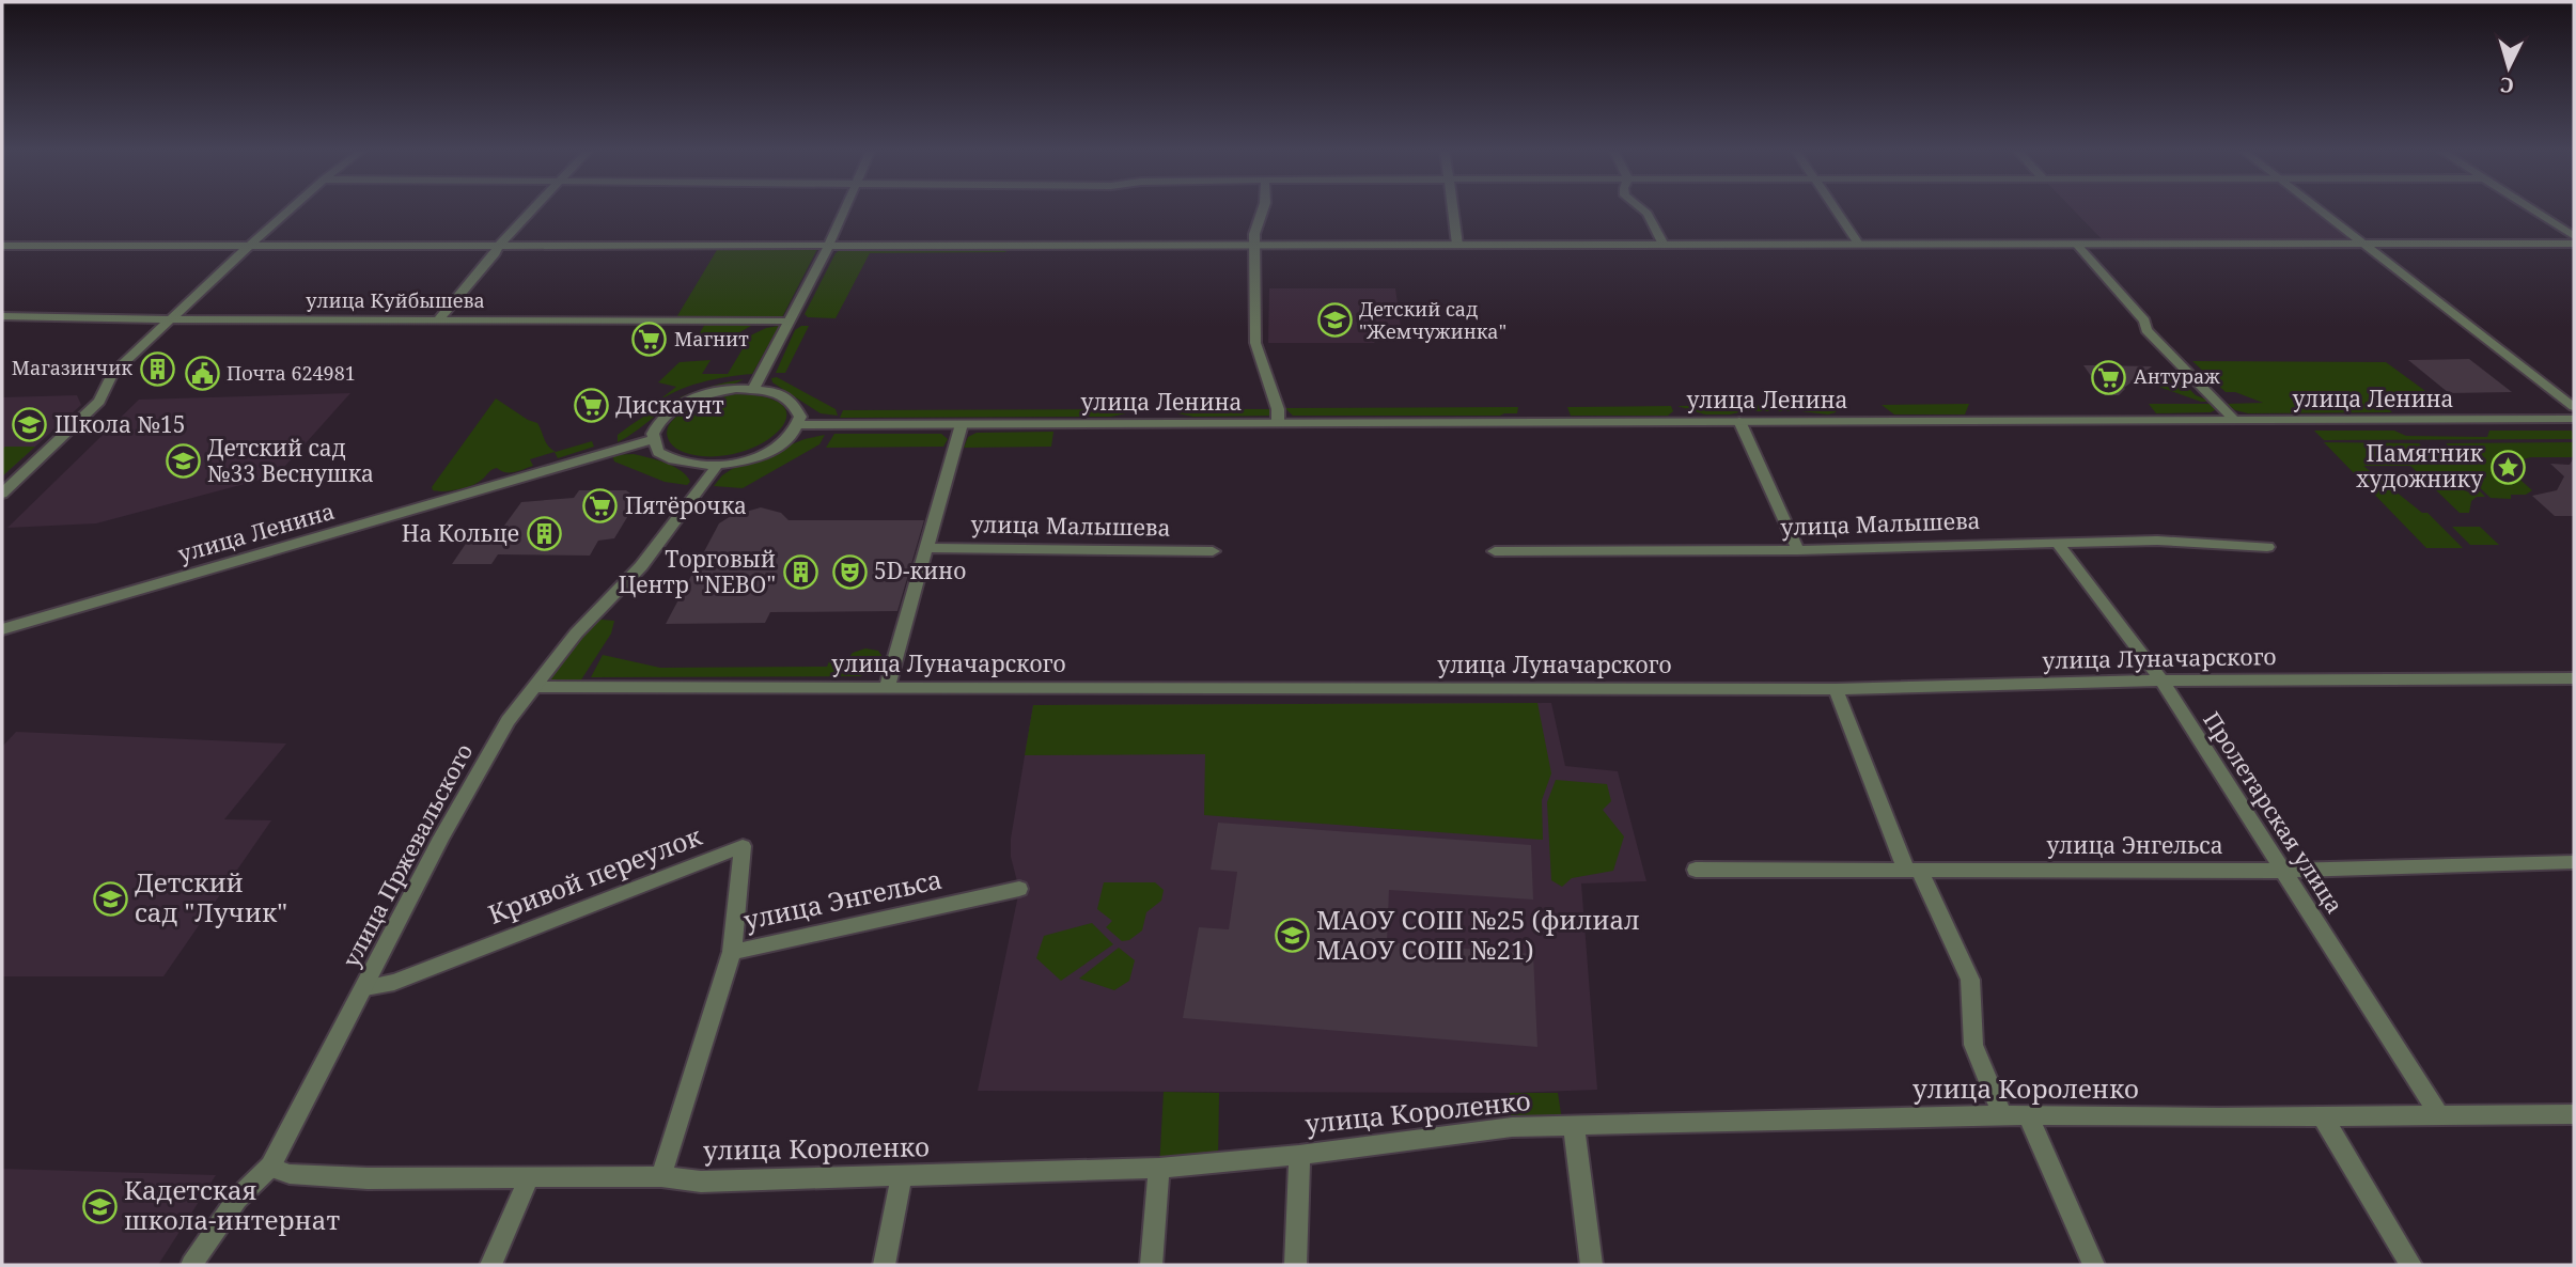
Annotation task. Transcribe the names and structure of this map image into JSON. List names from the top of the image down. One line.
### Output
{"streets":{"street":["улица Куйбышева","улица Ленина","улица Малышева","улица Луначарского","Пролетарская улица","улица Энгельса","улица Пржевальского","Кривой переулок","улица Короленко"]},"crossings":[["улица Малышева","Пролетарская улица"],["улица Луначарского","Пролетарская улица"],["улица Луначарского","улица Пржевальского"],["Пролетарская улица","улица Энгельса"],["Пролетарская улица","улица Короленко"],["улица Энгельса","Кривой переулок"],["улица Энгельса","улица Короленко"],["улица Пржевальского","Кривой переулок"],["улица Пржевальского","улица Короленко"]],"places":{"school or university":["Детский сад \"Жемчужинка\"","Школа №15","Детский сад №33 Веснушка","Детский сад \"Лучик\"","МАОУ СОШ №25 (филиал МАОУ СОШ №21)","Кадетская школа-интернат"],"supermarket":["Магнит","Антураж","Дискаунт","Пятёрочка"],"building":["Магазинчик","На Кольце","Торговый Центр \"NEBO\""],"public building":["Почта 624981"],"place":["Памятник художнику"],"theatre":["5D-кино"]},"north":"bottom"}
